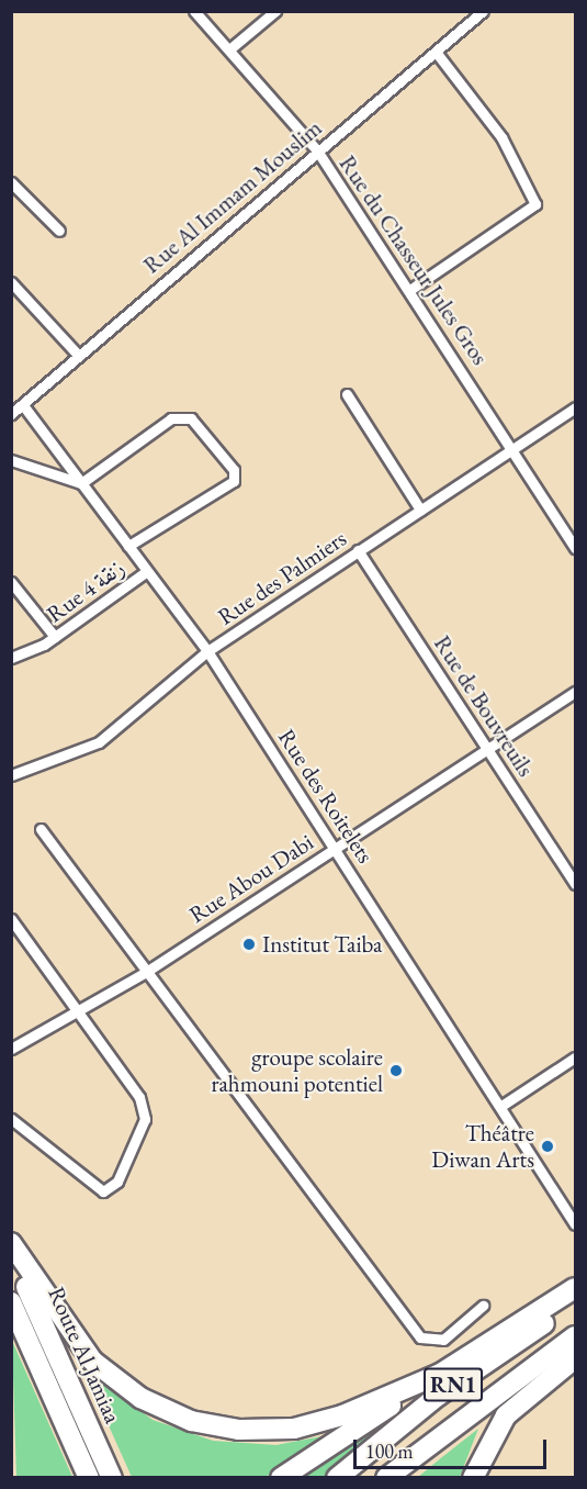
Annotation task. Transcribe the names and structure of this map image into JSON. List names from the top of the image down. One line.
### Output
{"streets":{"highway":["Route Al Jamiaa","RN1"],"street":["Rue Al Immam Mouslim","Rue du Chasseur Jules Gros","Rue des Palmiers","Rue 4 زنقة","Rue de Bouvreuils","Rue des Roitelets","Rue Abou Dabi"]},"crossings":[["Rue Al Immam Mouslim","Rue du Chasseur Jules Gros"],["Rue Al Immam Mouslim","Rue des Roitelets"],["Rue du Chasseur Jules Gros","Rue des Palmiers"],["Rue des Palmiers","Rue de Bouvreuils"],["Rue des Palmiers","Rue des Roitelets"],["Rue 4 زنقة","Rue des Roitelets"],["Rue de Bouvreuils","Rue Abou Dabi"],["Rue des Roitelets","Rue Abou Dabi"]],"places":["Institut Taiba","groupe scolaire rahmouni potentiel","Théâtre Diwan Arts"],"scale_bar":"100 m"}
